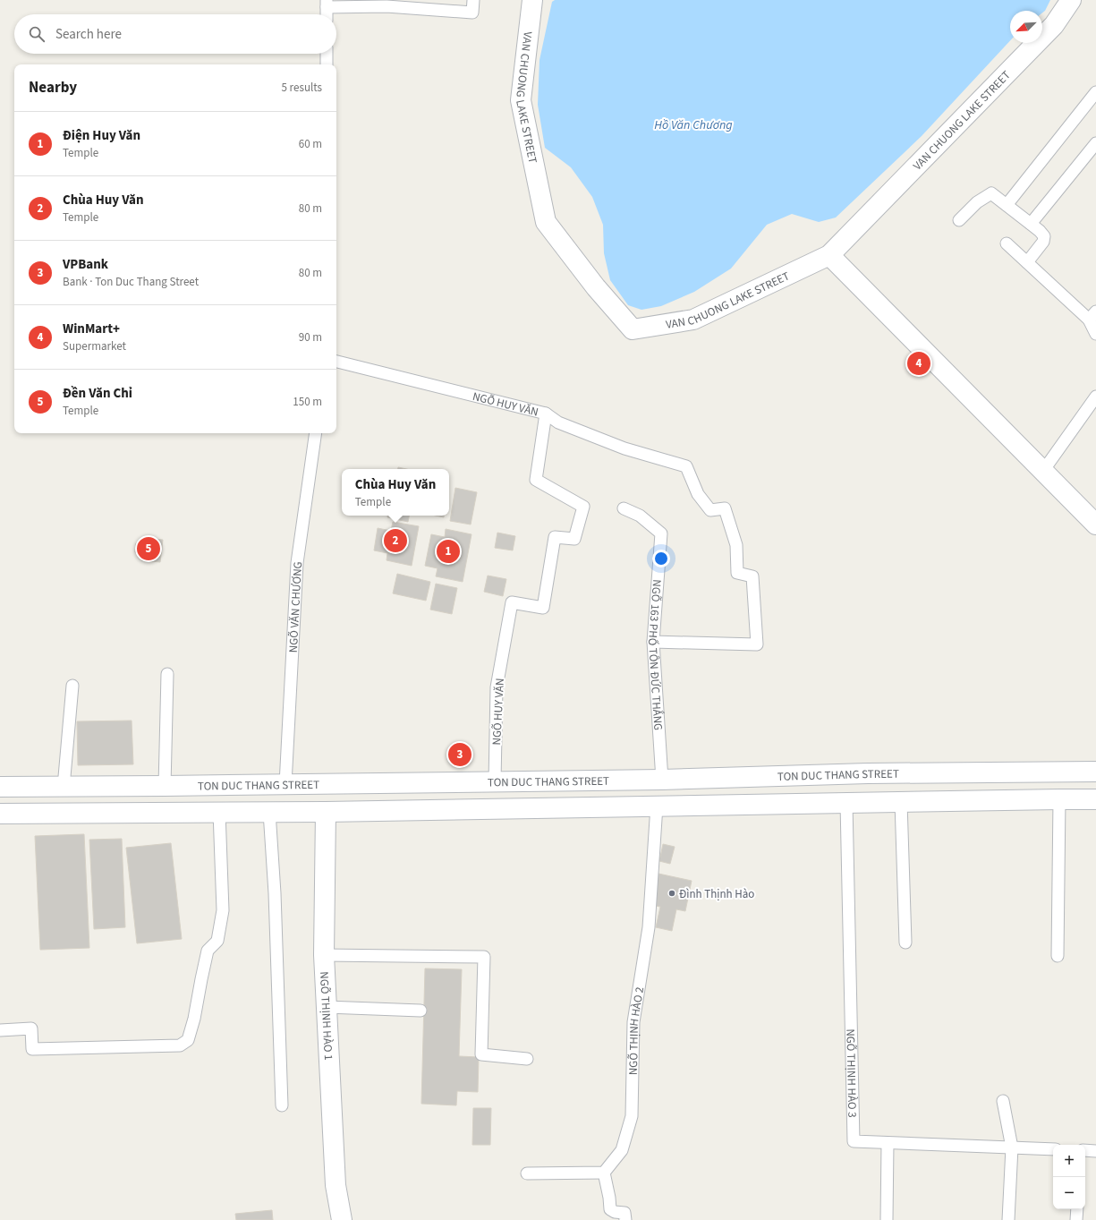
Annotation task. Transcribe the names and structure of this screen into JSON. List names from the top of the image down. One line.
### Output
{"streets":{"main road":["VAN CHUONG LAKE STREET","TON DUC THANG STREET","NGÕ THỊNH HÀO 1"],"lane":["NGÕ HUY VĂN","NGÕ VĂN CHƯƠNG","NGÕ 163 PHỐ TÔN ĐỨC THẮNG","NGÕ THỊNH HÀO 2","NGÕ THỊNH HÀO 3"]},"crossings":[["NGÕ HUY VĂN","TON DUC THANG STREET"],["NGÕ VĂN CHƯƠNG","TON DUC THANG STREET"],["NGÕ 163 PHỐ TÔN ĐỨC THẮNG","TON DUC THANG STREET"],["TON DUC THANG STREET","NGÕ THỊNH HÀO 1"]],"water":["Hồ Văn Chương"],"places":["Đình Thịnh Hào"],"north":"bottom left","page":{"search":"Search here","heading":["Nearby","5 results"],"list":[{"mark":"1","name":"Điện Huy Văn","note":"Temple","value":"60 m"},{"mark":"2","name":"Chùa Huy Văn","note":"Temple","value":"80 m"},{"mark":"3","name":"VPBank","note":"Bank · Ton Duc Thang Street","value":"80 m"},{"mark":"4","name":"WinMart+","note":"Supermarket","value":"90 m"},{"mark":"5","name":"Đền Văn Chỉ","note":"Temple","value":"150 m"}],"pins":["4","2","5","1","3"],"popup":["Chùa Huy Văn","Temple"],"map_buttons":["+","−"]}}
